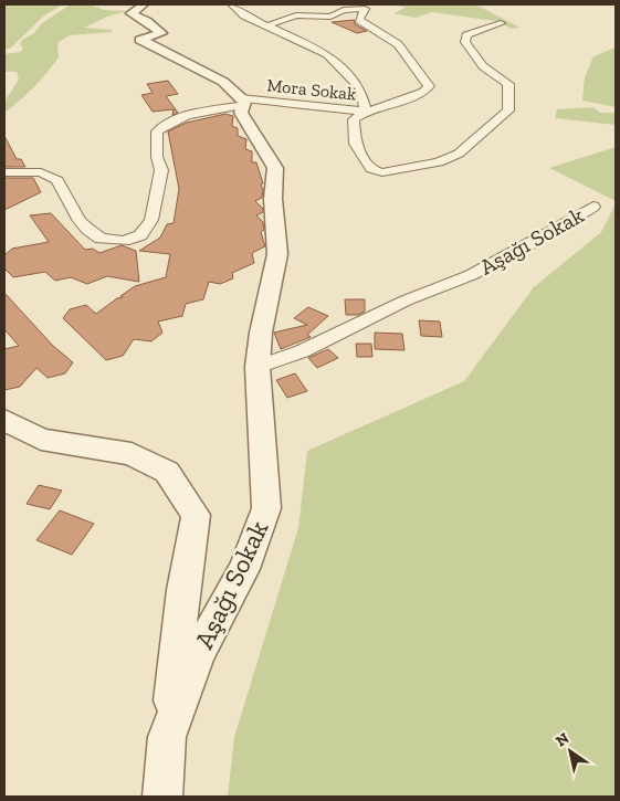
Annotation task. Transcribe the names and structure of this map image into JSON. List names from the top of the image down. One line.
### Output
{"streets":{"street":["Mora Sokak","Aşağı Sokak"]},"crossings":[["Mora Sokak","Aşağı Sokak"]],"north":"top left"}
